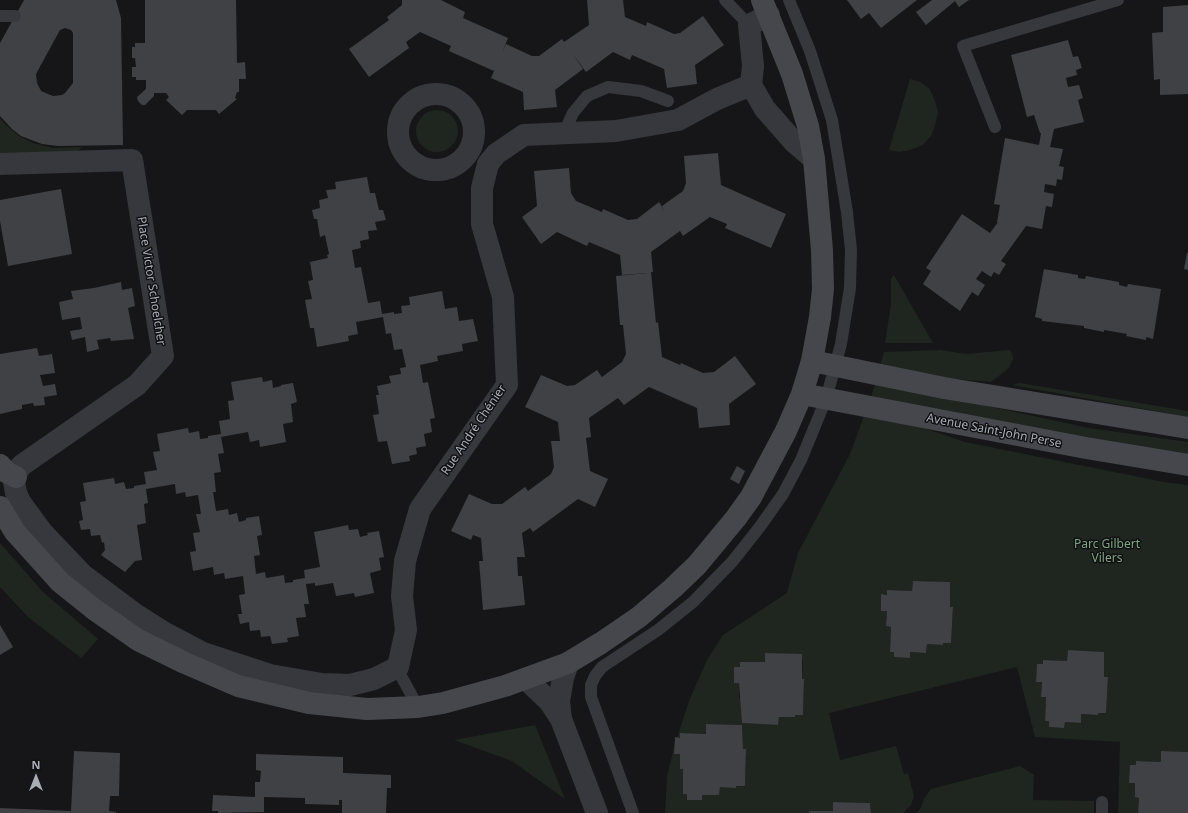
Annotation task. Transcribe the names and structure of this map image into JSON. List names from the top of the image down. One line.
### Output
{"streets":{"main road":["Avenue Saint-John Perse"],"street":["Place Victor Schoelcher","Rue André Chénier"]},"parks":["Parc Gilbert Vilers"],"north":"top"}
